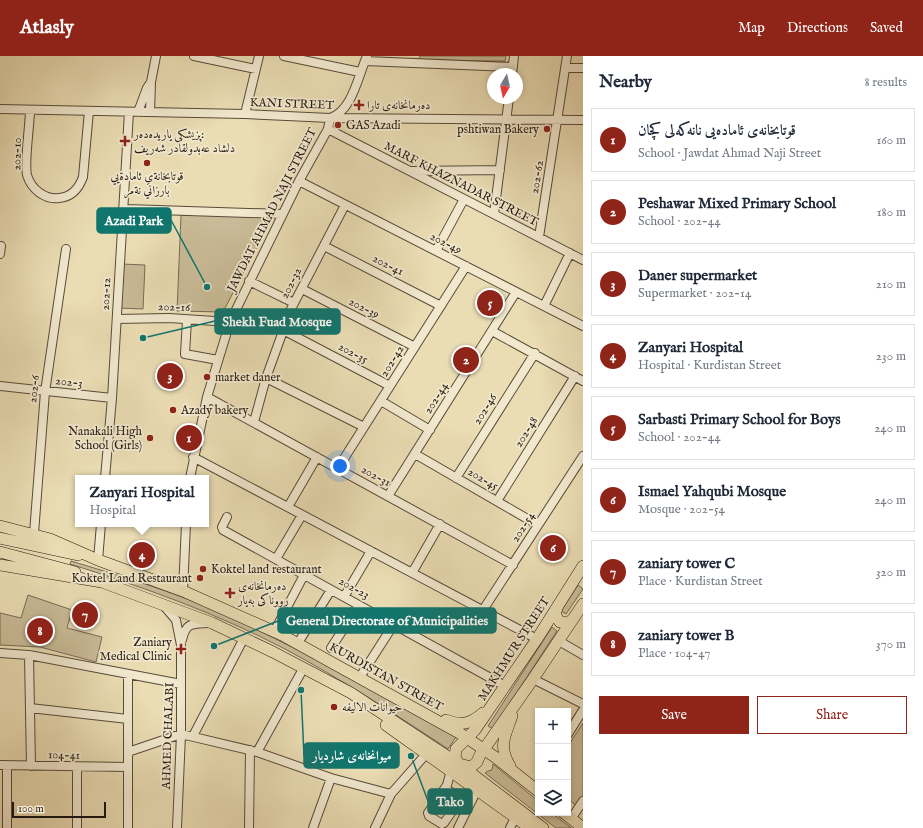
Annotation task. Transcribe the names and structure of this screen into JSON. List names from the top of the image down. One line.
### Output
{"streets":{"highway":["MAKHMUR STREET","KURDISTAN STREET"],"street":["KANI STREET","202-10","202-62","MARF KHAZNADAR STREET","JAWDAT AHMAD NAJI STREET","202-49","202-41","202-32","202-12","202-16","202-39","202-35","202-42","202-3","202-6","202-44","202-46","202-48","202-31","202-45","202-54","202-23","AHMED CHALABI","104-41"]},"crossings":[["KANI STREET","202-10"],["KANI STREET","202-62"],["KANI STREET","JAWDAT AHMAD NAJI STREET"],["KANI STREET","202-12"],["202-62","MARF KHAZNADAR STREET"],["MARF KHAZNADAR STREET","JAWDAT AHMAD NAJI STREET"],["JAWDAT AHMAD NAJI STREET","202-49"],["JAWDAT AHMAD NAJI STREET","202-16"],["JAWDAT AHMAD NAJI STREET","202-31"],["202-49","202-32"],["202-49","202-42"],["202-49","202-44"],["202-41","202-32"],["202-41","202-42"],["202-32","202-39"],["202-32","202-35"],["202-32","202-31"],["202-12","202-16"],["202-12","202-3"],["202-39","202-42"],["202-35","202-42"],["202-42","202-31"],["202-3","202-6"],["202-6","KURDISTAN STREET"],["202-44","202-31"],["202-44","202-45"],["202-46","202-45"],["202-48","202-45"],["202-31","202-54"],["202-45","202-54"],["202-23","MAKHMUR STREET"],["MAKHMUR STREET","KURDISTAN STREET"]],"places":{"health":["دەرمانخانەی تارا","پزیشکی یاریدەدەر: دلشاد عەبدولقادر شەریف","دەرمانخانەی ڕووناکی بەیار","Zaniary Medical Clinic"],"other":["GAS Azadi","pshtiwan Bakery","قوتابخانةي ئامادةيي بارزاني نةمر","Azadi Park","Shekh Fuad Mosque","market daner","Azady bakery","Nanakali High School (Girls)","Koktel land restaurant","Koktel Land Restaurant","General Directorate of Municipalities","میوانخانەی شاردیار","حيوانات الاليفه","Tako"]},"scale_bar":"100 m","north":"bottom","page":{"header":"Atlasly","nav":["Map","Directions","Saved"],"heading":["Nearby","8 results"],"list":[{"mark":"1","name":"قوتابخانەی ئامادەیی نانەکەلی کچان","note":"School · Jawdat Ahmad Naji Street","value":"160 m"},{"mark":"2","name":"Peshawar Mixed Primary School","note":"School · 202-44","value":"180 m"},{"mark":"3","name":"Daner supermarket","note":"Supermarket · 202-14","value":"210 m"},{"mark":"4","name":"Zanyari Hospital","note":"Hospital · Kurdistan Street","value":"230 m"},{"mark":"5","name":"Sarbasti Primary School for Boys","note":"School · 202-44","value":"240 m"},{"mark":"6","name":"Ismael Yahqubi Mosque","note":"Mosque · 202-54","value":"240 m"},{"mark":"7","name":"zaniary tower C","note":"Place · Kurdistan Street","value":"320 m"},{"mark":"8","name":"zaniary tower B","note":"Place · 104-47","value":"370 m"}],"pins":["5","2","3","1","6","4","7","8"],"popup":["Zanyari Hospital","Hospital"],"buttons":["Save","Share"],"map_buttons":["+","−"],"scale":"100 m"}}
